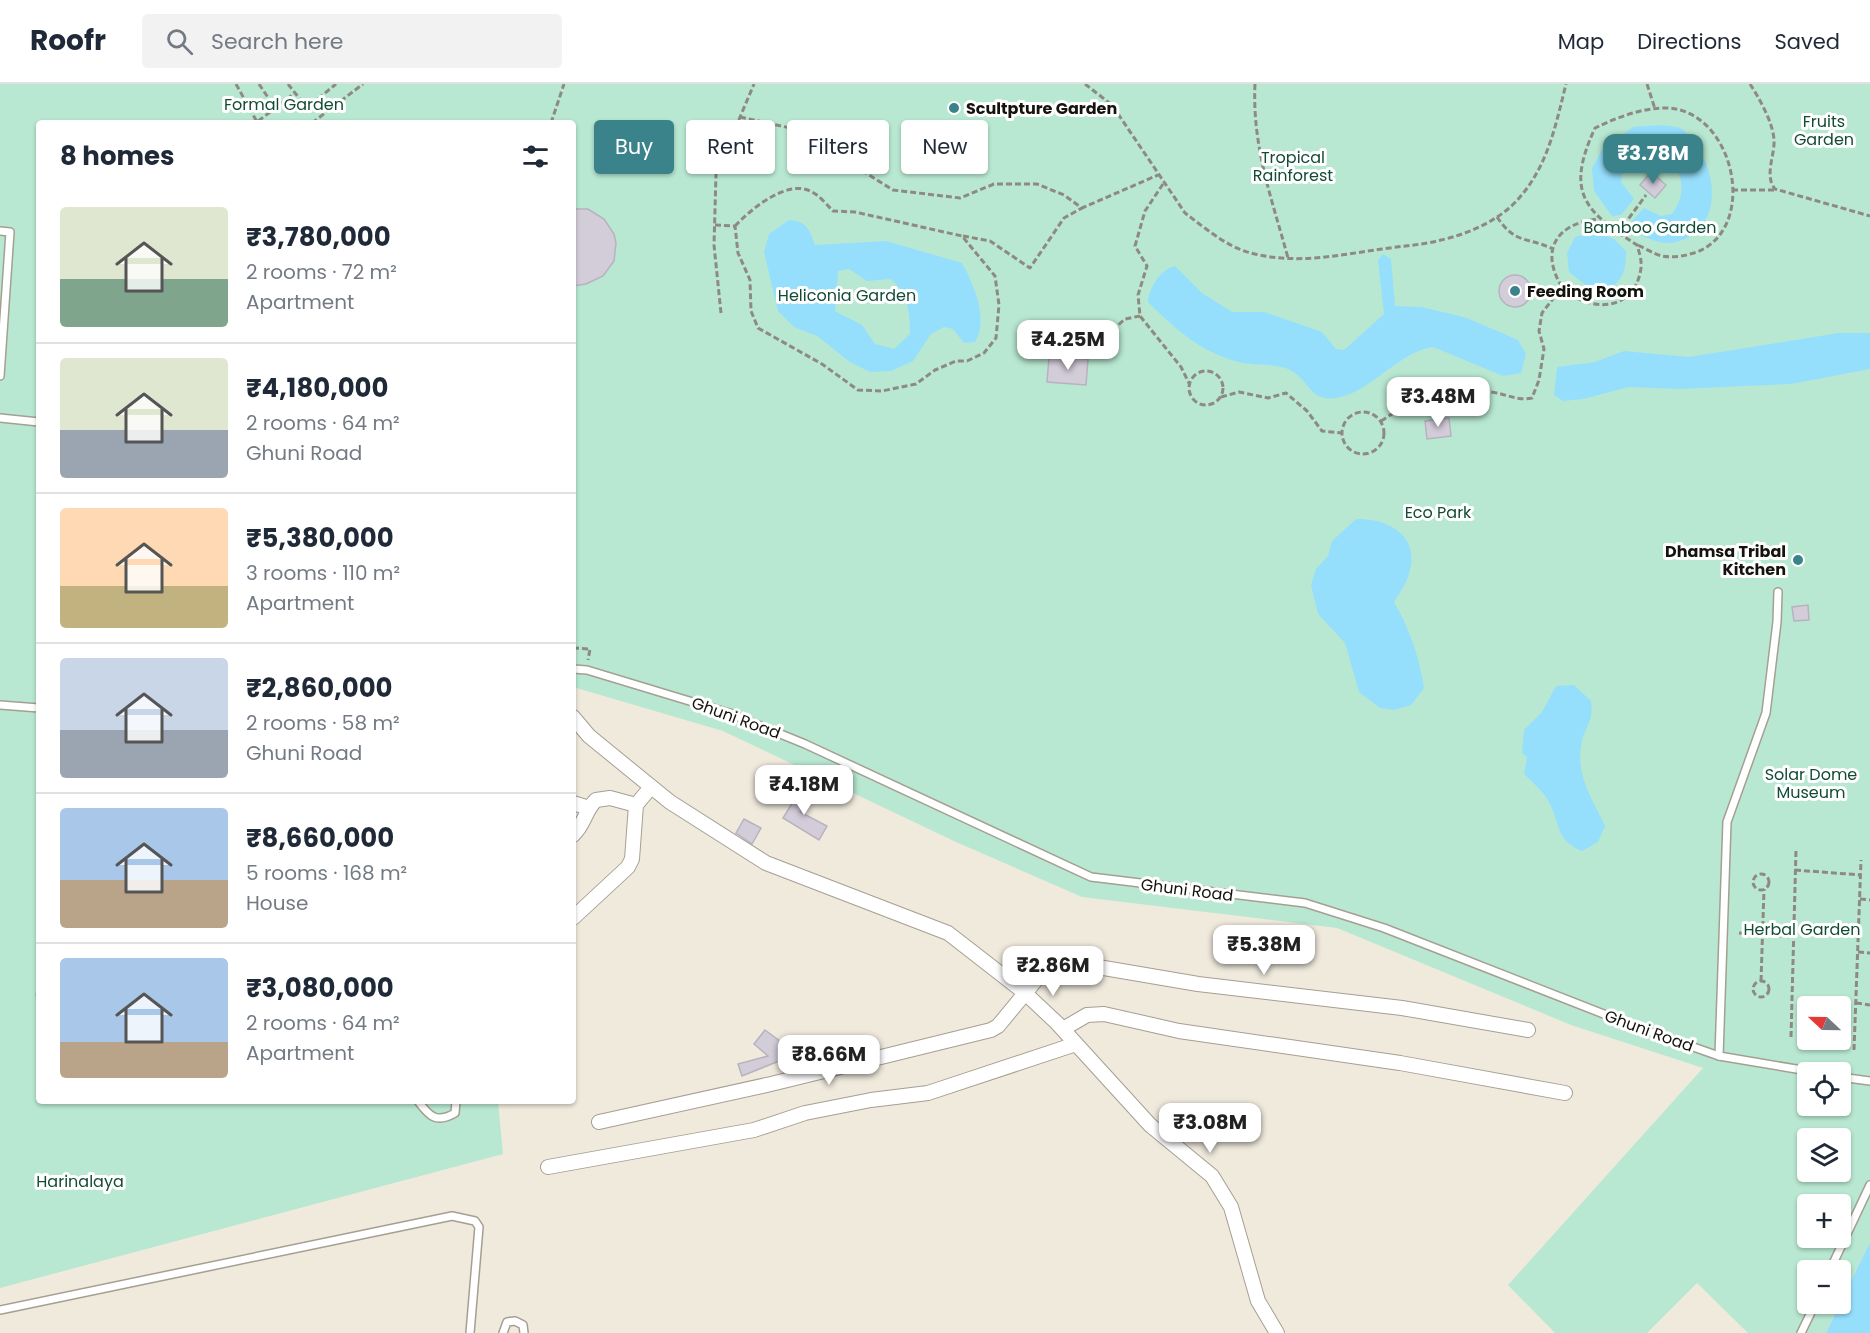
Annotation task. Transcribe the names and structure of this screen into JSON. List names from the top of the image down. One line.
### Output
{"streets":{"lane":["Ghuni Road"]},"parks":["Formal Garden","Fruits Garden","Tropical Rainforest","Bamboo Garden","Heliconia Garden","Eco Park","Solar Dome Museum","Herbal Garden","Harinalaya"],"places":["Scultpture Garden","Feeding Room","Dhamsa Tribal Kitchen"],"north":"left","page":{"header":"Roofr","search":"Search here","nav":["Map","Directions","Saved"],"chip":["Buy","Rent","Filters","New"],"heading":"8 homes","price":["₹3.78M","₹4.25M","₹3.48M","₹4.18M","₹5.38M","₹2.86M","₹8.66M","₹3.08M"],"list":[{"name":"₹3,780,000","note":"2 rooms · 72 m² · Apartment"},{"name":"₹4,180,000","note":"2 rooms · 64 m² · Ghuni Road"},{"name":"₹5,380,000","note":"3 rooms · 110 m² · Apartment"},{"name":"₹2,860,000","note":"2 rooms · 58 m² · Ghuni Road"},{"name":"₹8,660,000","note":"5 rooms · 168 m² · House"},{"name":"₹3,080,000","note":"2 rooms · 64 m² · Apartment"}],"map_buttons":["+","−"]}}
